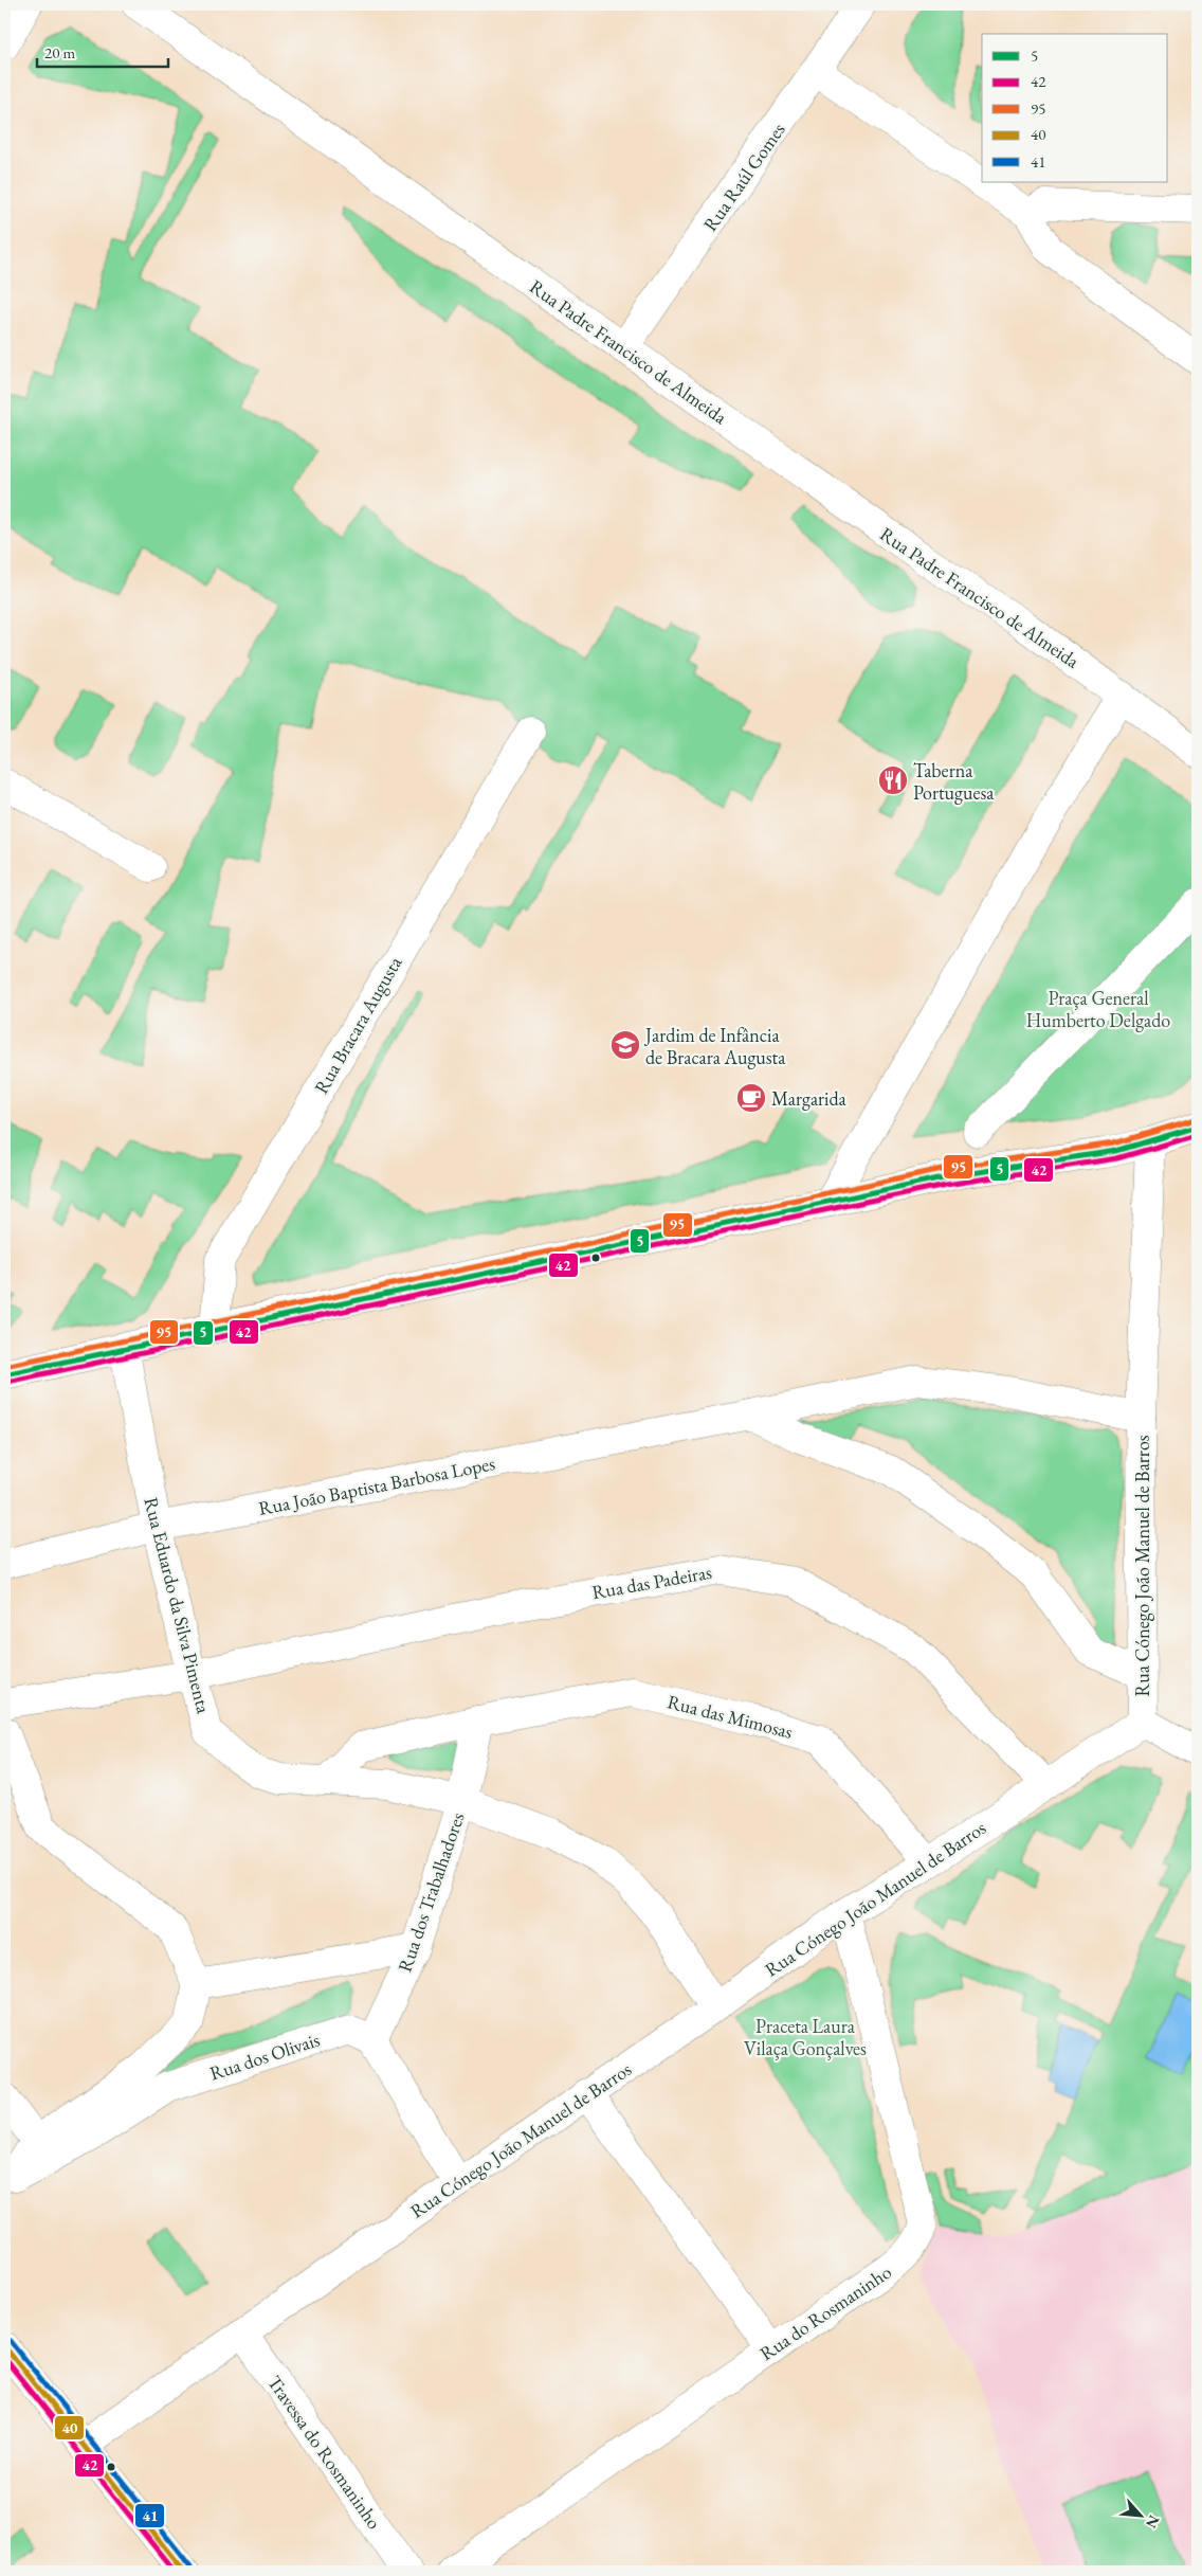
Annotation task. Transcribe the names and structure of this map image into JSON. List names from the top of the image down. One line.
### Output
{"streets":{"street":["Rua Raúl Gomes","Rua Padre Francisco de Almeida","Rua Bracara Augusta","Rua João Baptista Barbosa Lopes","Rua Cónego João Manuel de Barros","Rua das Padeiras","Rua Eduardo da Silva Pimenta","Rua das Mimosas","Rua dos Trabalhadores","Rua dos Olivais","Rua do Rosmaninho","Travessa do Rosmaninho"]},"crossings":[["Rua Raúl Gomes","Rua Padre Francisco de Almeida"],["Rua João Baptista Barbosa Lopes","Rua Cónego João Manuel de Barros"],["Rua João Baptista Barbosa Lopes","Rua Eduardo da Silva Pimenta"],["Rua Cónego João Manuel de Barros","Rua das Padeiras"],["Rua Cónego João Manuel de Barros","Rua Eduardo da Silva Pimenta"],["Rua Cónego João Manuel de Barros","Rua das Mimosas"],["Rua Cónego João Manuel de Barros","Rua do Rosmaninho"],["Rua Cónego João Manuel de Barros","Travessa do Rosmaninho"],["Rua das Padeiras","Rua Eduardo da Silva Pimenta"],["Rua Eduardo da Silva Pimenta","Rua das Mimosas"],["Rua Eduardo da Silva Pimenta","Rua dos Trabalhadores"],["Rua dos Trabalhadores","Rua dos Olivais"]],"parks":["Praça General Humberto Delgado","Praceta Laura Vilaça Gonçalves"],"places":{"restaurant":["Taberna Portuguesa"],"school or university":["Jardim de Infância de Bracara Augusta"],"cafe":["Margarida"]},"lines":["transit line 95","transit line 5","transit line 42","transit line 41","transit line 40"],"legend":["5","42","95","40","41"],"scale_bar":"20 m","north":"bottom right"}
